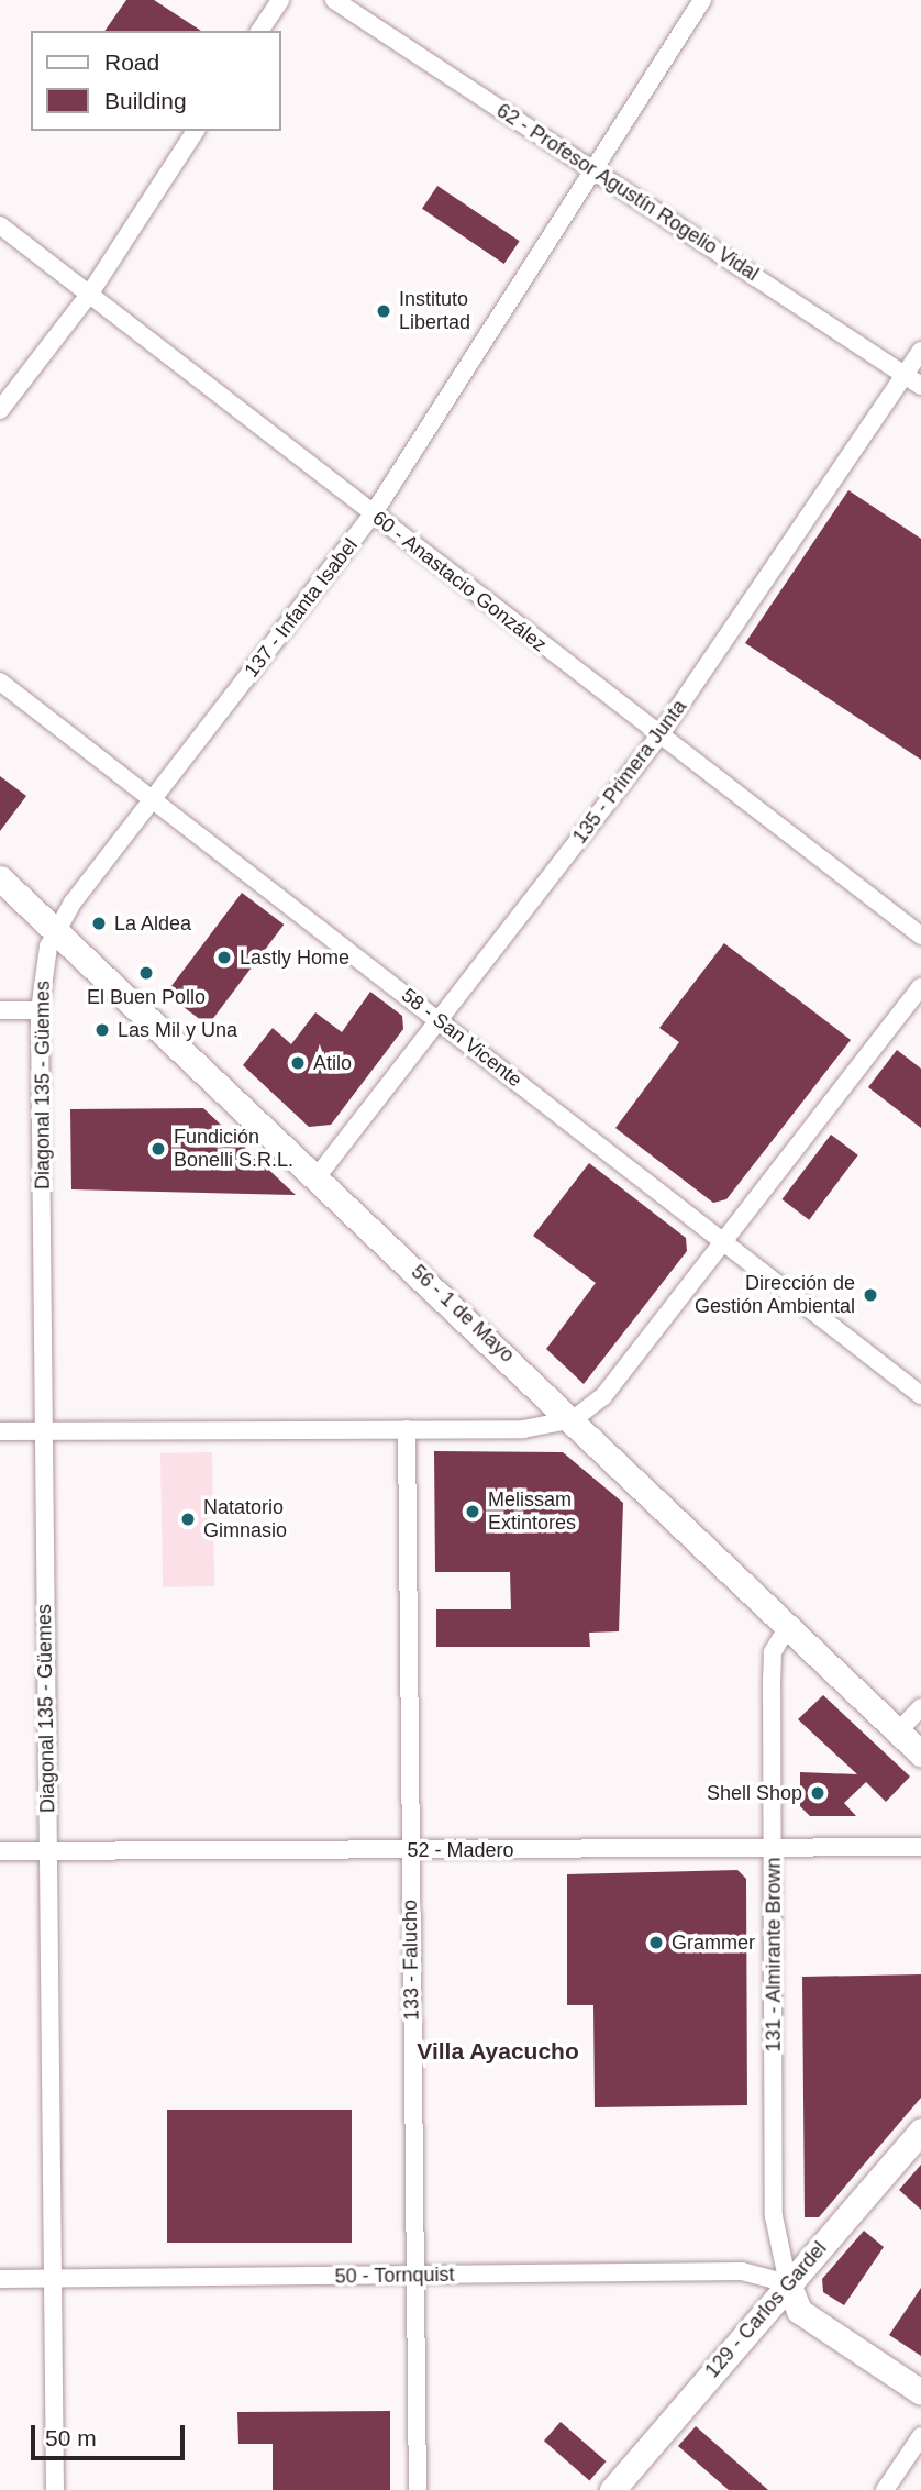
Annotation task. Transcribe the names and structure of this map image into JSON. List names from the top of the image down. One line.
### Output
{"streets":{"main road":["56 - 1 de Mayo","129 - Carlos Gardel"],"street":["62 - Profesor Agustín Rogelio Vidal","60 - Anastacio González","137 - Infanta Isabel","135 - Primera Junta","58 - San Vicente","Diagonal 135 - Güemes","52 - Madero","131 - Almirante Brown","133 - Falucho","50 - Tornquist"]},"crossings":[["62 - Profesor Agustín Rogelio Vidal","137 - Infanta Isabel"],["62 - Profesor Agustín Rogelio Vidal","135 - Primera Junta"],["60 - Anastacio González","137 - Infanta Isabel"],["60 - Anastacio González","135 - Primera Junta"],["137 - Infanta Isabel","58 - San Vicente"],["137 - Infanta Isabel","Diagonal 135 - Güemes"],["137 - Infanta Isabel","56 - 1 de Mayo"],["135 - Primera Junta","58 - San Vicente"],["135 - Primera Junta","56 - 1 de Mayo"],["Diagonal 135 - Güemes","56 - 1 de Mayo"],["Diagonal 135 - Güemes","52 - Madero"],["Diagonal 135 - Güemes","50 - Tornquist"],["56 - 1 de Mayo","131 - Almirante Brown"],["52 - Madero","131 - Almirante Brown"],["52 - Madero","133 - Falucho"],["131 - Almirante Brown","50 - Tornquist"],["131 - Almirante Brown","129 - Carlos Gardel"],["133 - Falucho","50 - Tornquist"],["50 - Tornquist","129 - Carlos Gardel"]],"districts":["Villa Ayacucho"],"places":["Instituto Libertad","La Aldea","Lastly Home","El Buen Pollo","Las Mil y Una","Atilo","Fundición Bonelli S.R.L.","Dirección de Gestión Ambiental","Melissam Extintores","Natatorio Gimnasio","Shell Shop","Grammer"],"legend":["Road","Building"],"scale_bar":"50 m"}
